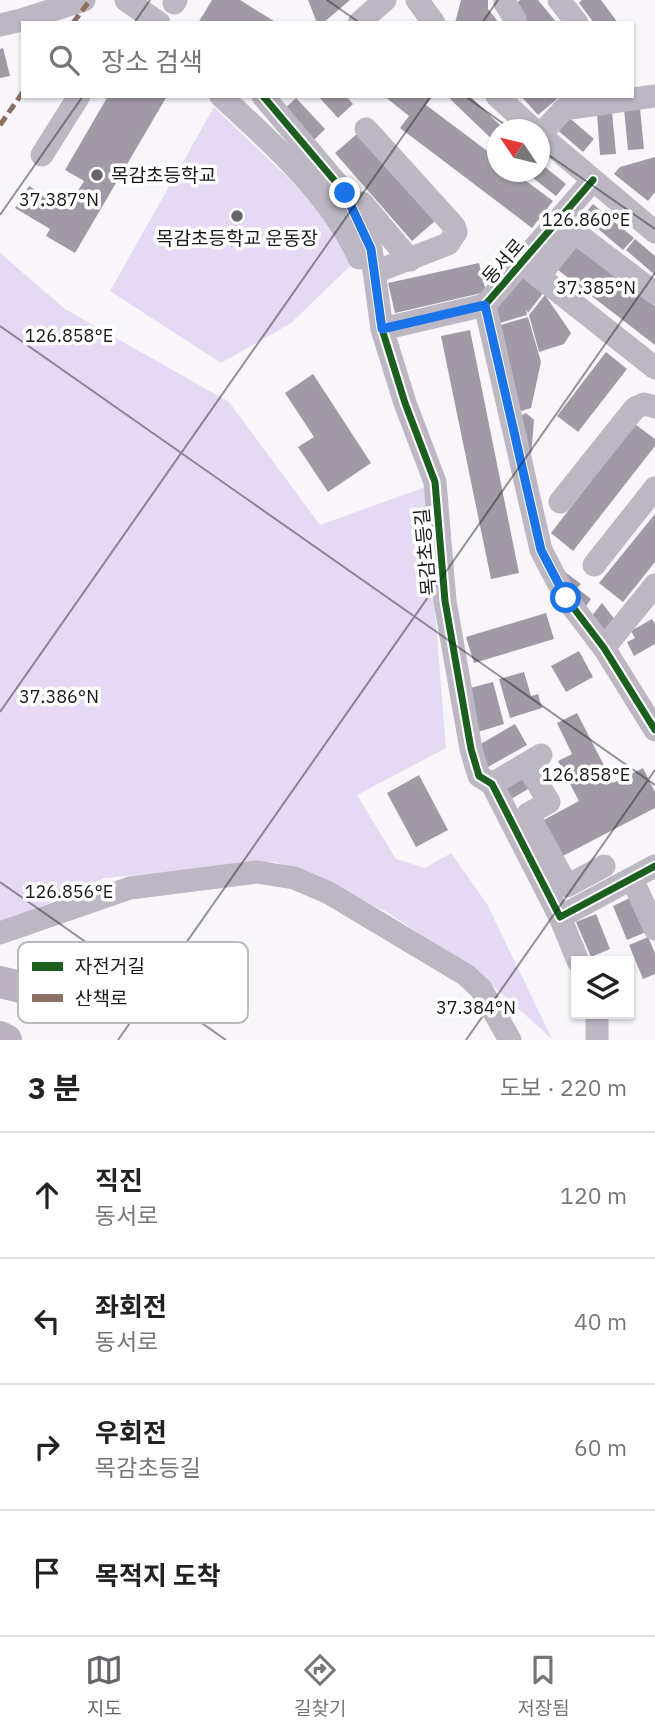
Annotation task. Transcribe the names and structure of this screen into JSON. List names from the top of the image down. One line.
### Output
{"streets":{"street":["동서로","목감초등길"]},"crossings":[["동서로","목감초등길"]],"places":["목감초등학교","목감초등학교 운동장"],"legend":["자전거길","산책로"],"north":"top left","page":{"search":"장소 검색","heading":["3 분","도보 · 220 m"],"list":[["직진","동서로","120 m"],["좌회전","동서로","40 m"],["우회전","목감초등길","60 m"],"목적지 도착"],"nav":["지도","길찾기","저장됨"]},"coordinates":["37.387°N","126.860°E","37.385°N","126.858°E","37.386°N","126.856°E","37.384°N"]}
